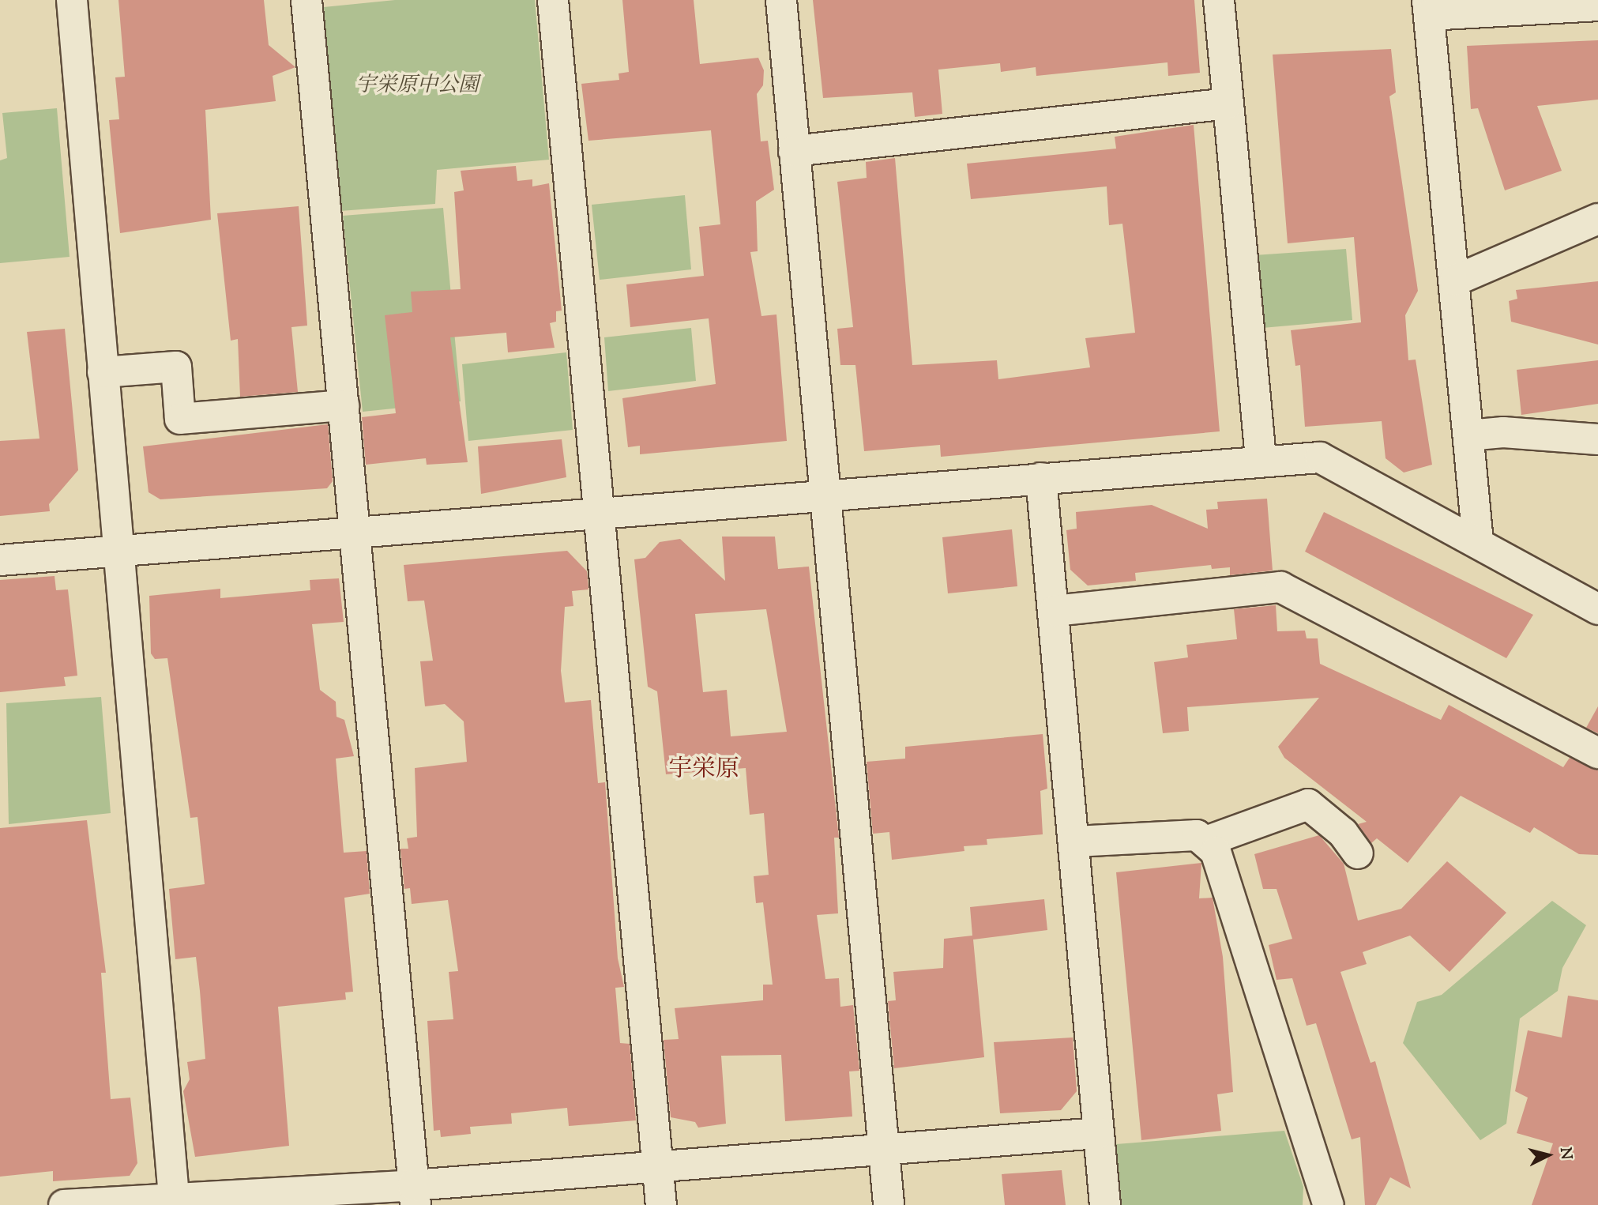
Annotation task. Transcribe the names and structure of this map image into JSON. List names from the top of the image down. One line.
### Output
{"districts":["宇栄原"],"parks":["宇栄原中公園"],"north":"right"}
